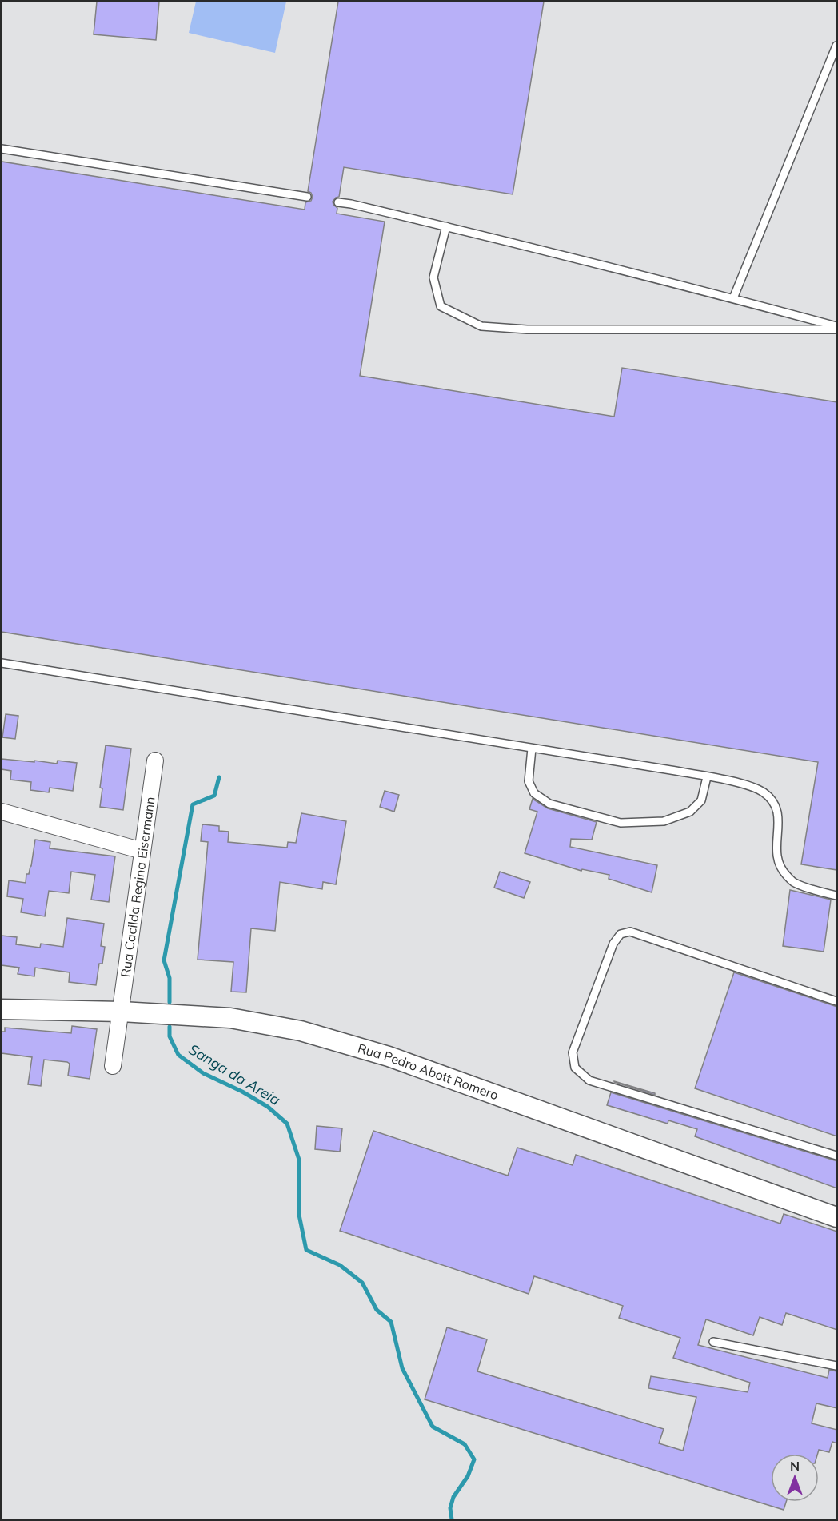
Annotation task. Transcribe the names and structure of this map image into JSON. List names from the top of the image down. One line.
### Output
{"streets":{"street":["Rua Cacilda Regina Eisermann","Rua Pedro Abott Romero"]},"crossings":[["Rua Cacilda Regina Eisermann","Rua Pedro Abott Romero"]],"water":["Sanga da Areia"],"north":"top"}
